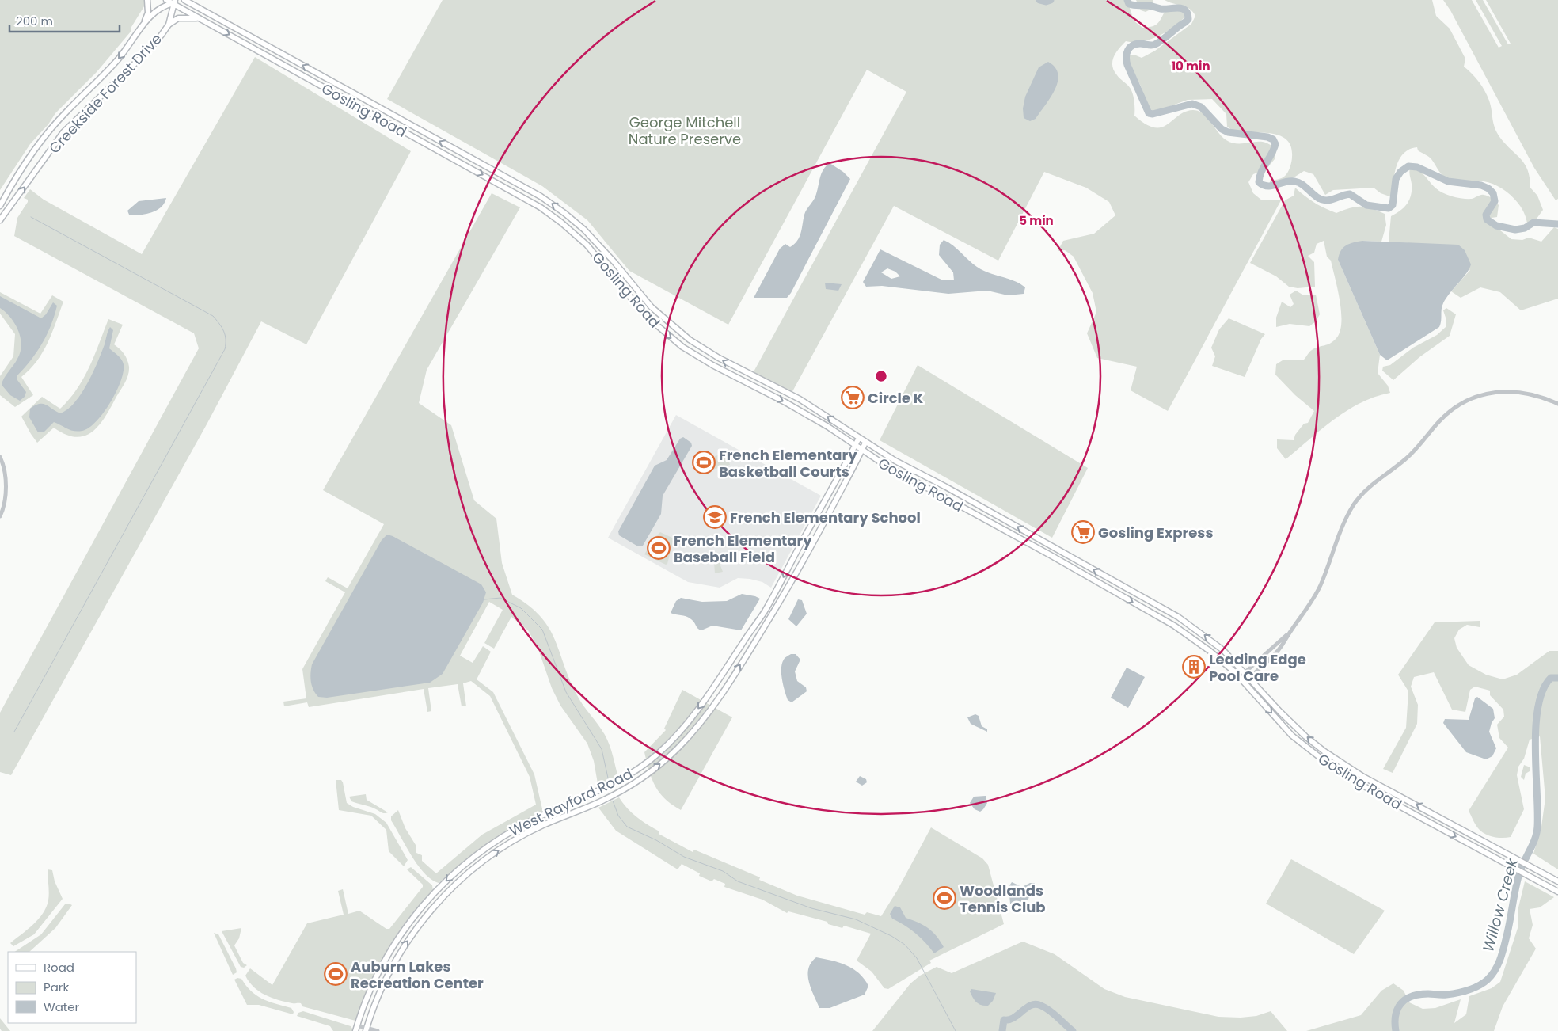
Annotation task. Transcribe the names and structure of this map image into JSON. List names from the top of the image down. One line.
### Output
{"streets":{"main road":["Creekside Forest Drive","Gosling Road","West Rayford Road"]},"crossings":[["Creekside Forest Drive","Gosling Road"],["Gosling Road","West Rayford Road"]],"water":["Willow Creek"],"parks":["George Mitchell Nature Preserve"],"places":{"supermarket":["Circle K","Gosling Express"],"sports":["French Elementary Basketball Courts","French Elementary Baseball Field","Woodlands Tennis Club","Auburn Lakes Recreation Center"],"school or university":["French Elementary School"],"building":["Leading Edge Pool Care"]},"legend":["Road","Park","Water"],"scale_bar":"200 m","rings":["10 min","5 min"]}
